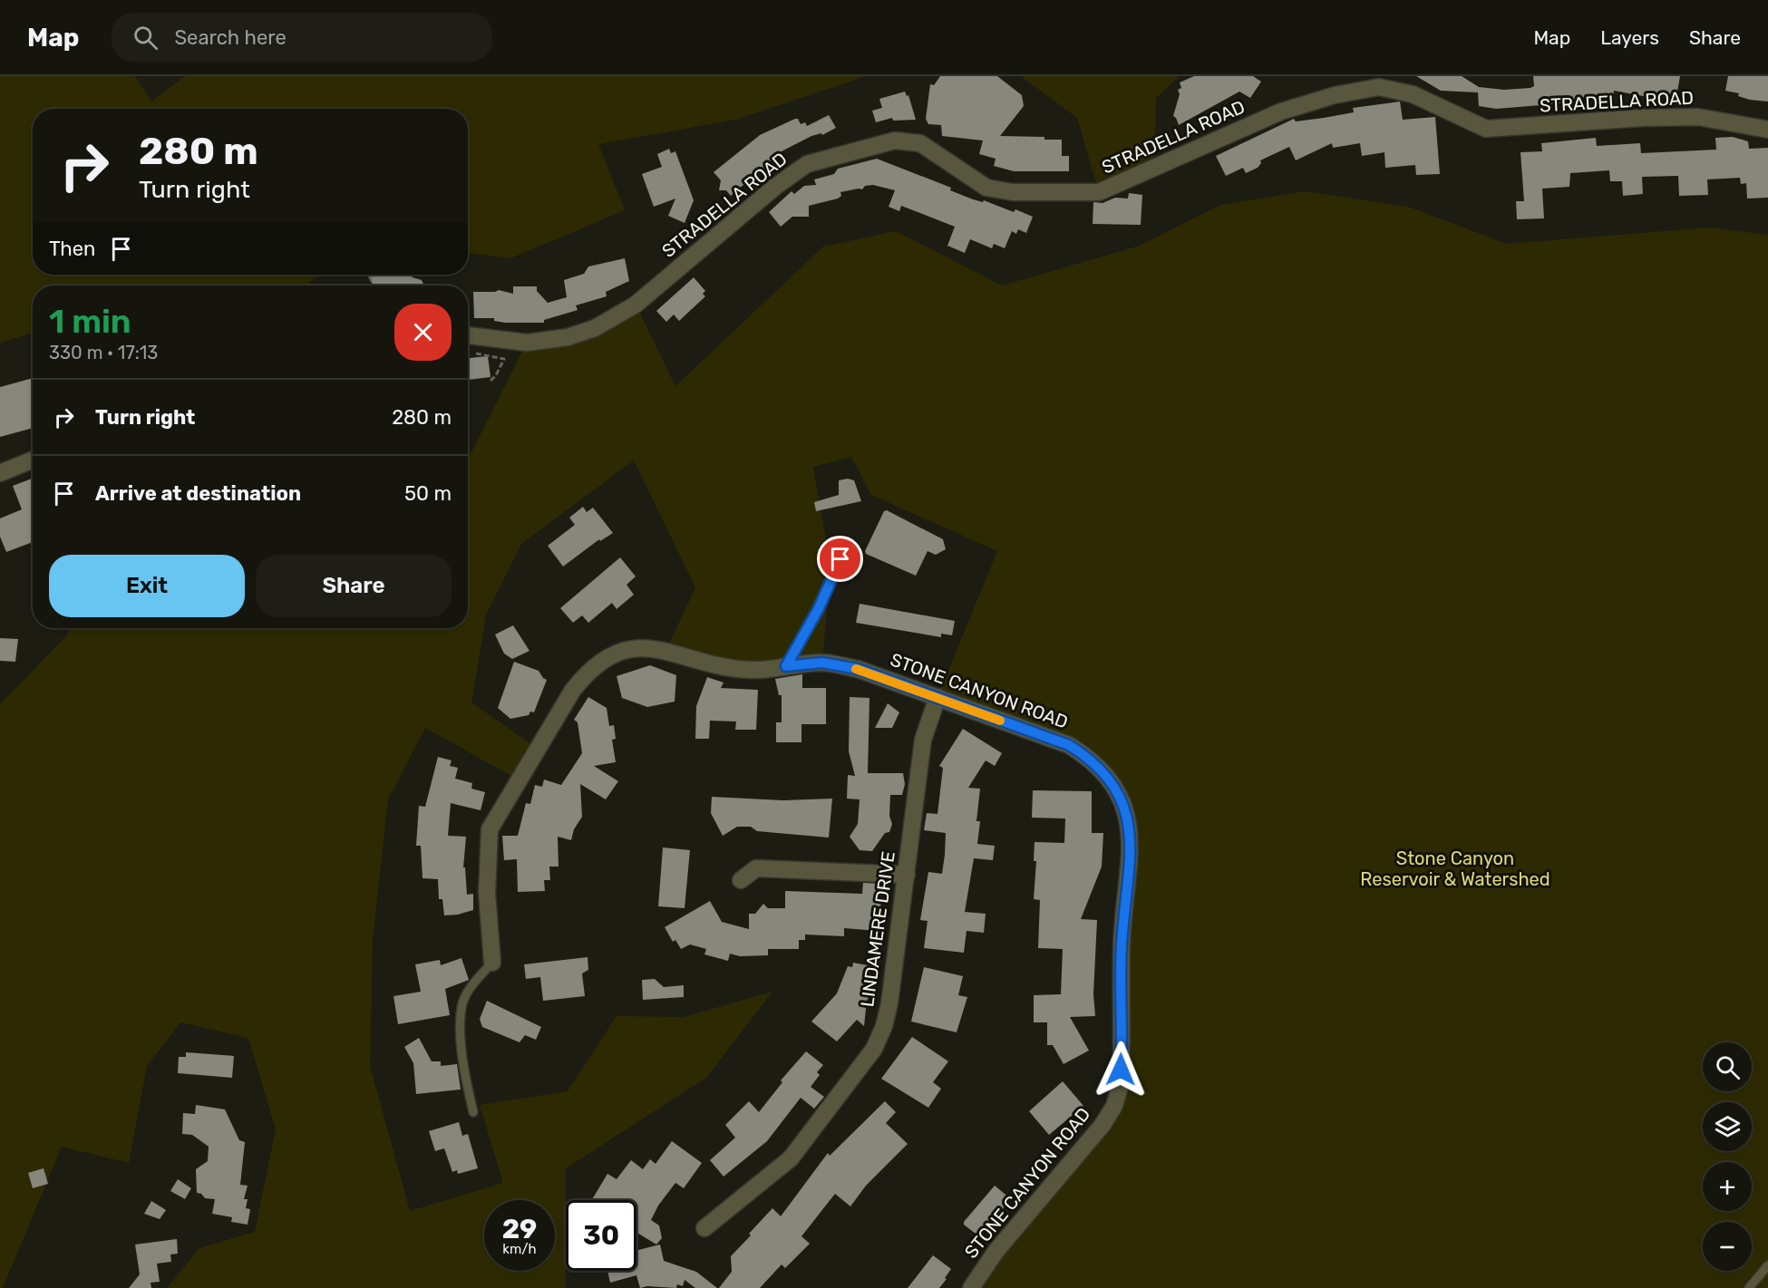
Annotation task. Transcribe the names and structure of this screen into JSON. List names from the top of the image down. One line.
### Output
{"streets":{"street":["STRADELLA ROAD","STONE CANYON ROAD","LINDAMERE DRIVE"]},"crossings":[["STONE CANYON ROAD","LINDAMERE DRIVE"]],"parks":["Stone Canyon Reservoir & Watershed"],"page":{"header":"Map","search":"Search here","nav":["Map","Layers","Share"],"turn":["280 m","Turn right"],"then":"Then","heading":["1 min","330 m · 17:13"],"list":[{"name":"Turn right","value":"280 m"},{"name":"Arrive at destination","value":"50 m"}],"buttons":["Exit","Share"],"map_buttons":["+","−"],"speed":"29 km/h","limit":"30"}}
